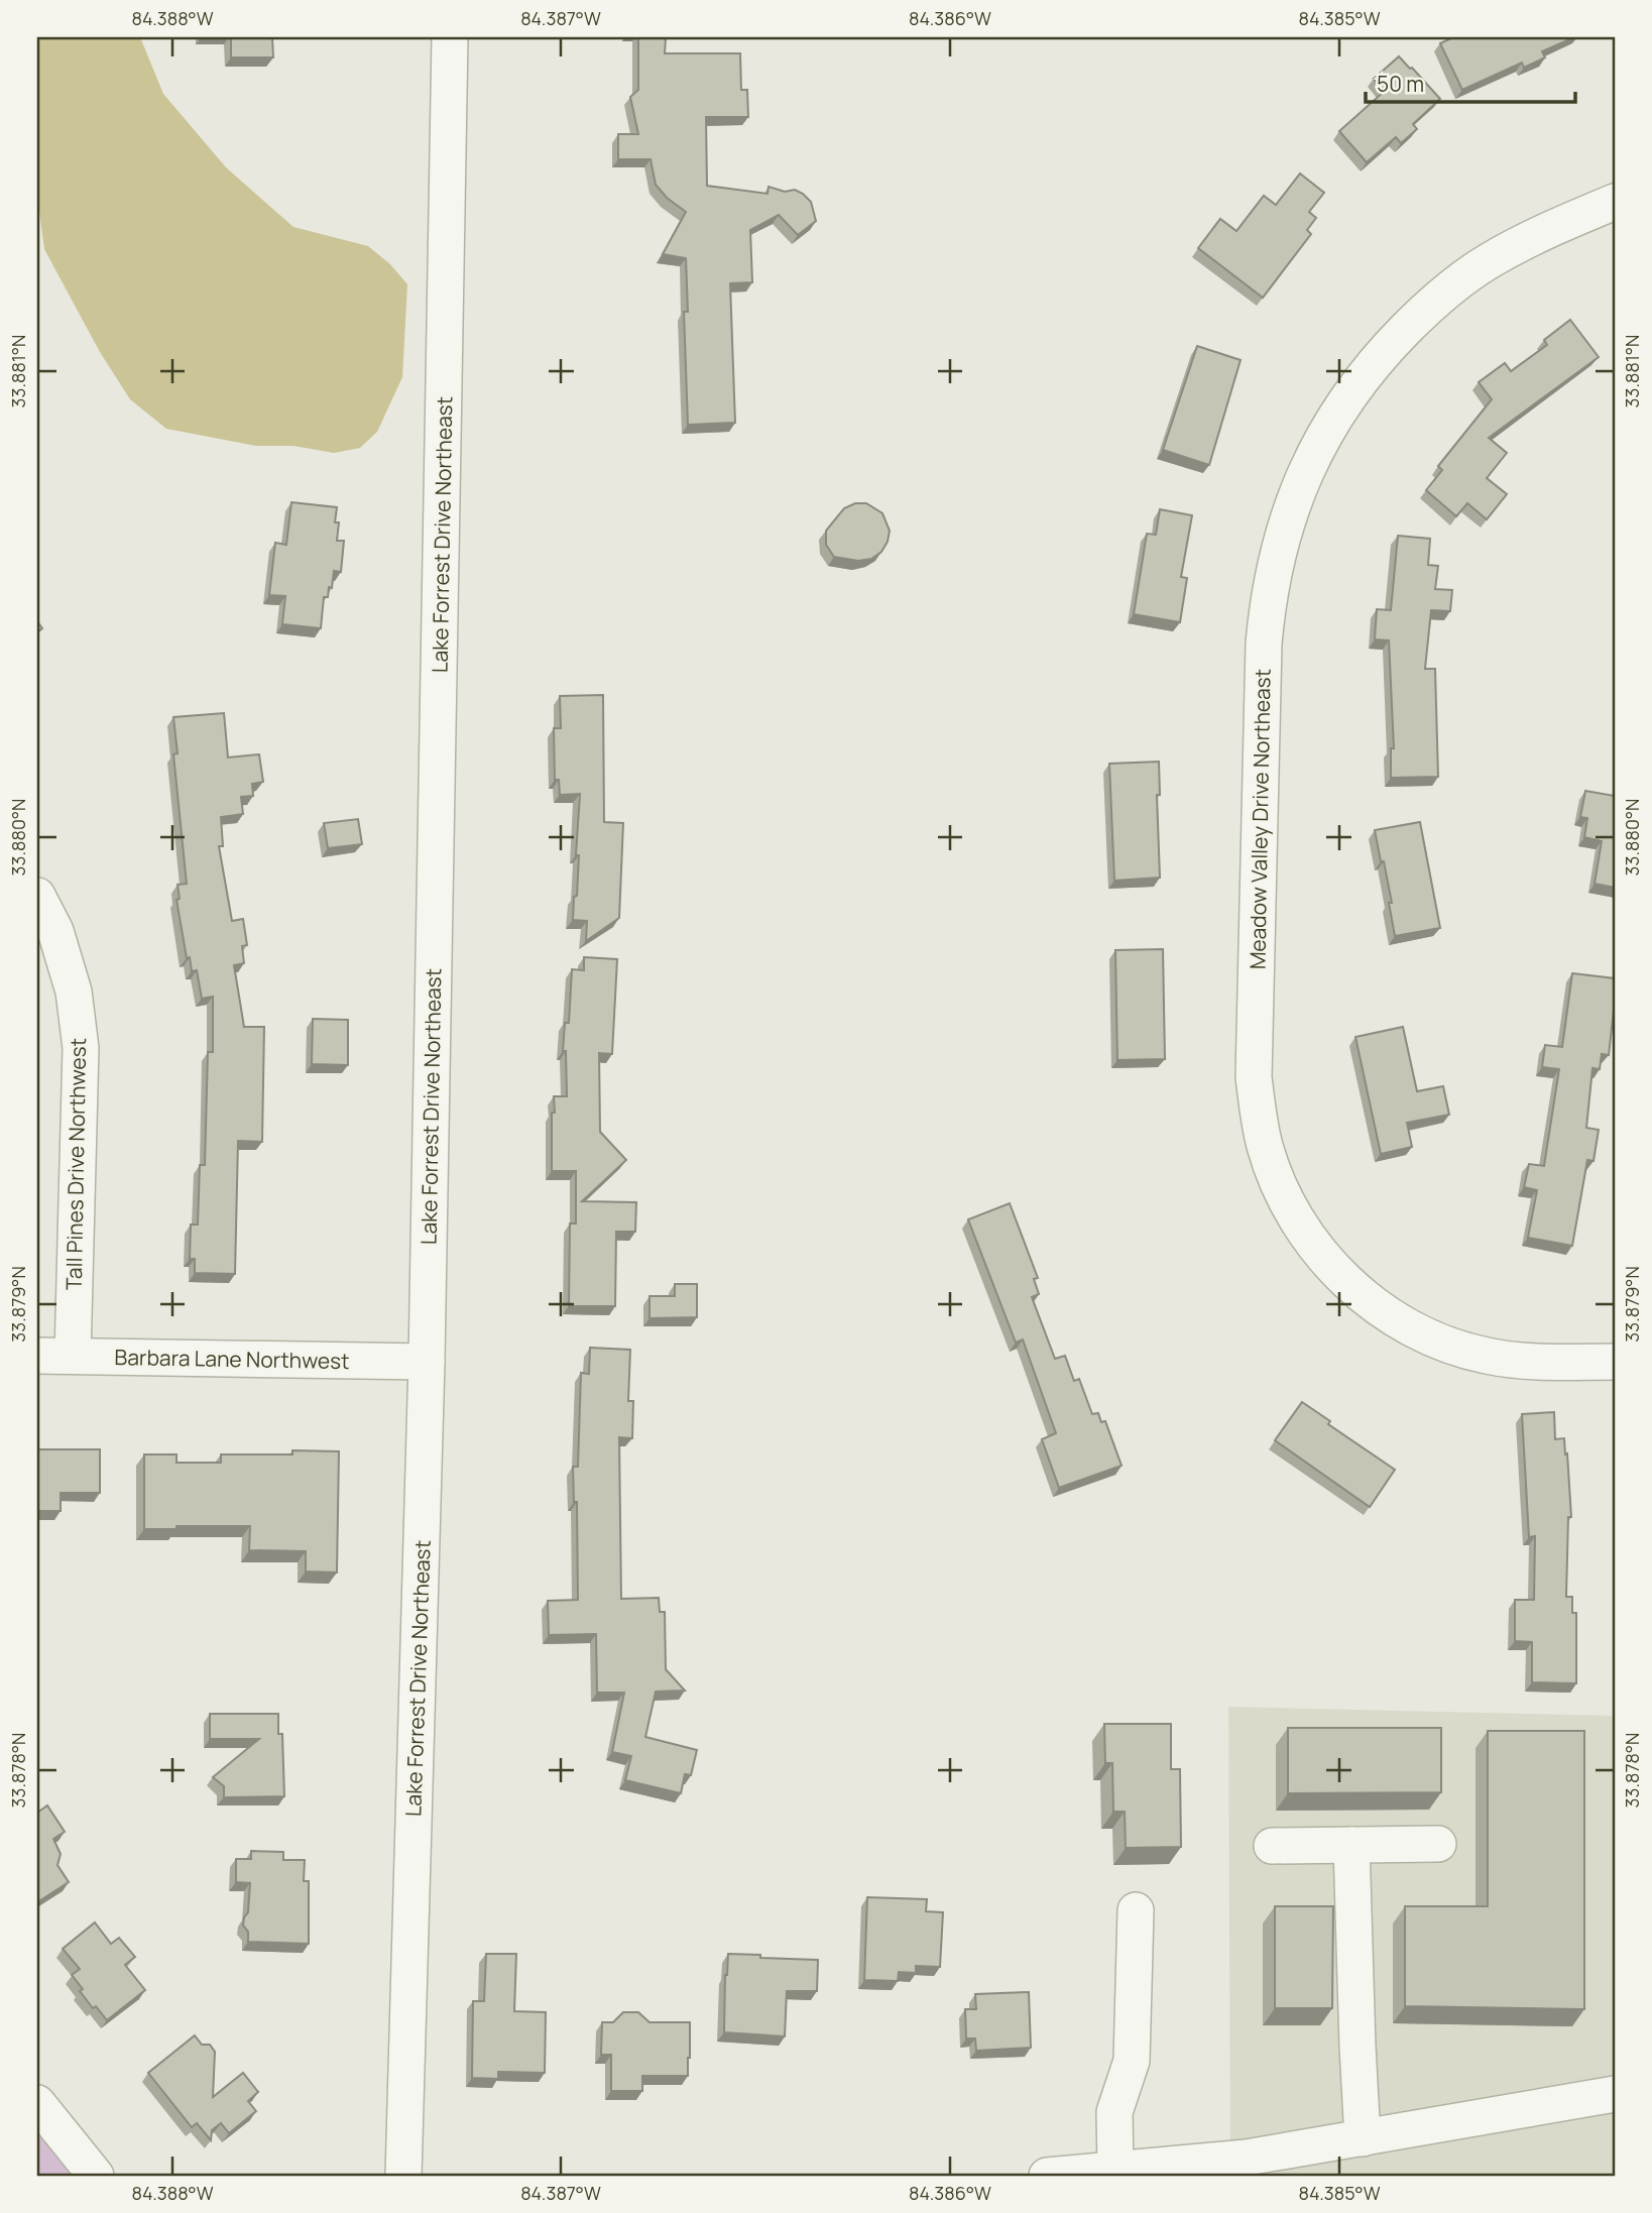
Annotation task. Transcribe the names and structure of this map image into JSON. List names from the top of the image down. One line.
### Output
{"streets":{"street":["Lake Forrest Drive Northeast","Meadow Valley Drive Northeast","Tall Pines Drive Northwest","Barbara Lane Northwest"]},"crossings":[["Lake Forrest Drive Northeast","Barbara Lane Northwest"],["Tall Pines Drive Northwest","Barbara Lane Northwest"]],"scale_bar":"50 m","coordinates":["84.388°W","84.387°W","84.386°W","84.385°W","33.881°N","33.880°N","33.879°N","33.878°N"]}
